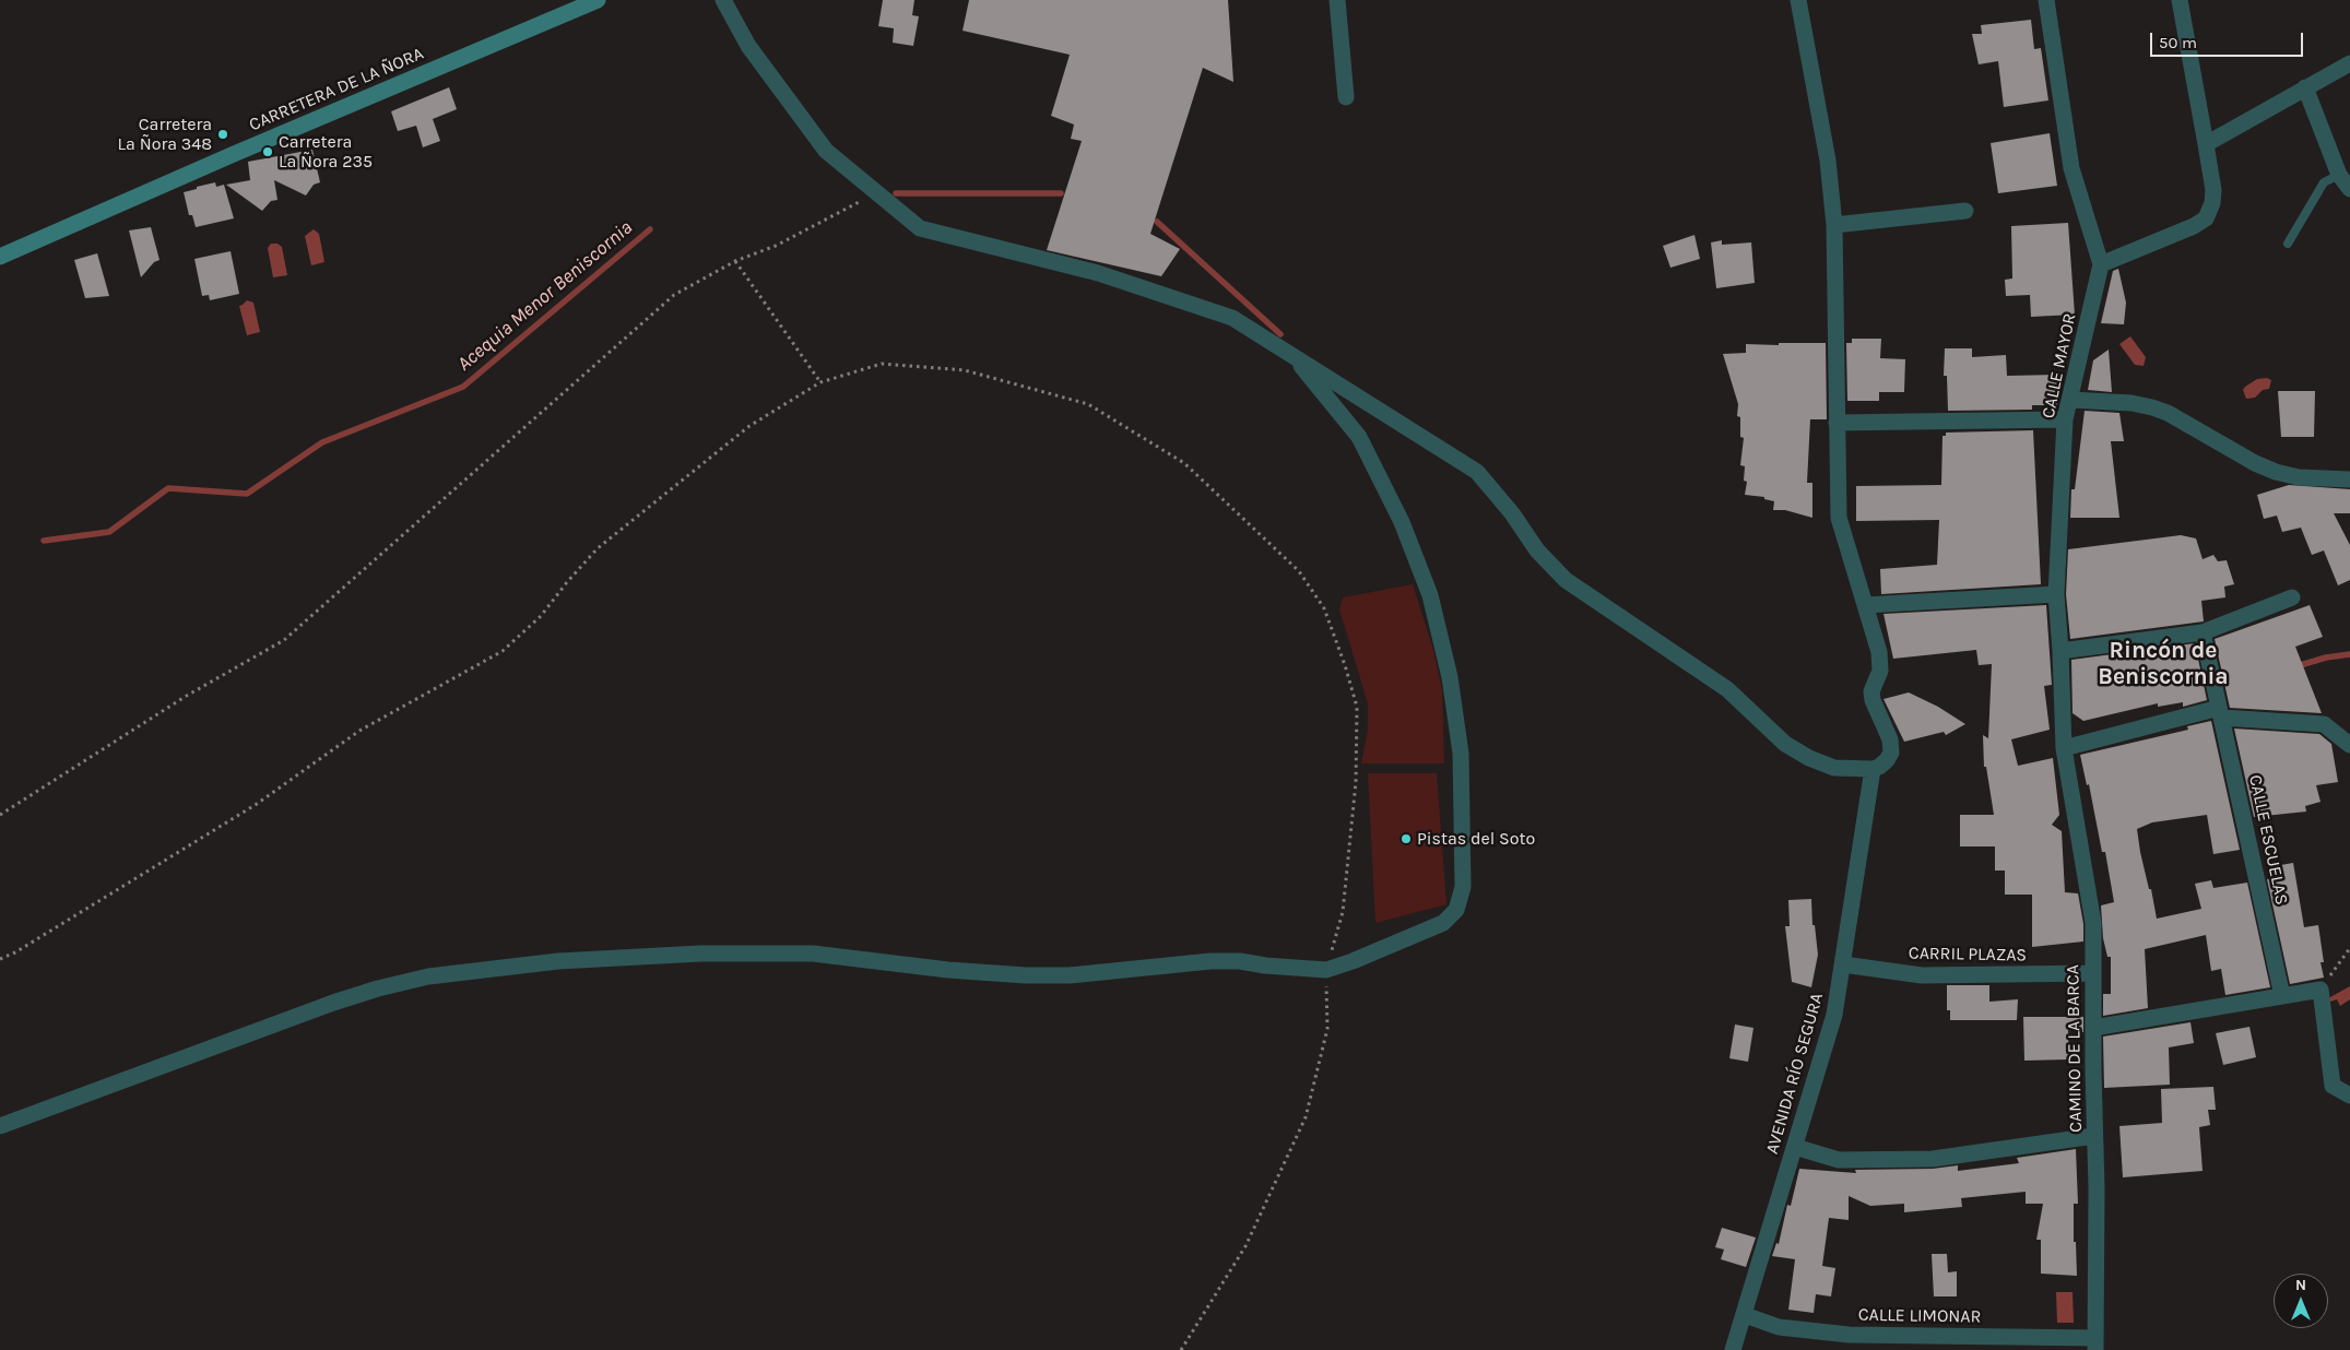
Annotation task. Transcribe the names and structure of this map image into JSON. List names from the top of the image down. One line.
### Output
{"streets":{"main road":["CARRETERA DE LA ÑORA"],"street":["CALLE MAYOR","CALLE ESCUELAS","CARRIL PLAZAS","CAMINO DE LA BARCA","AVENIDA RÍO SEGURA","CALLE LIMONAR"]},"crossings":[["CALLE MAYOR","CAMINO DE LA BARCA"],["CARRIL PLAZAS","CAMINO DE LA BARCA"],["CARRIL PLAZAS","AVENIDA RÍO SEGURA"],["CAMINO DE LA BARCA","CALLE LIMONAR"],["AVENIDA RÍO SEGURA","CALLE LIMONAR"]],"districts":["Rincón de Beniscornia"],"water":["Acequia Menor Beniscornia"],"places":["Carretera La Ñora 348","Carretera La Ñora 235","Pistas del Soto"],"scale_bar":"50 m","north":"top"}
